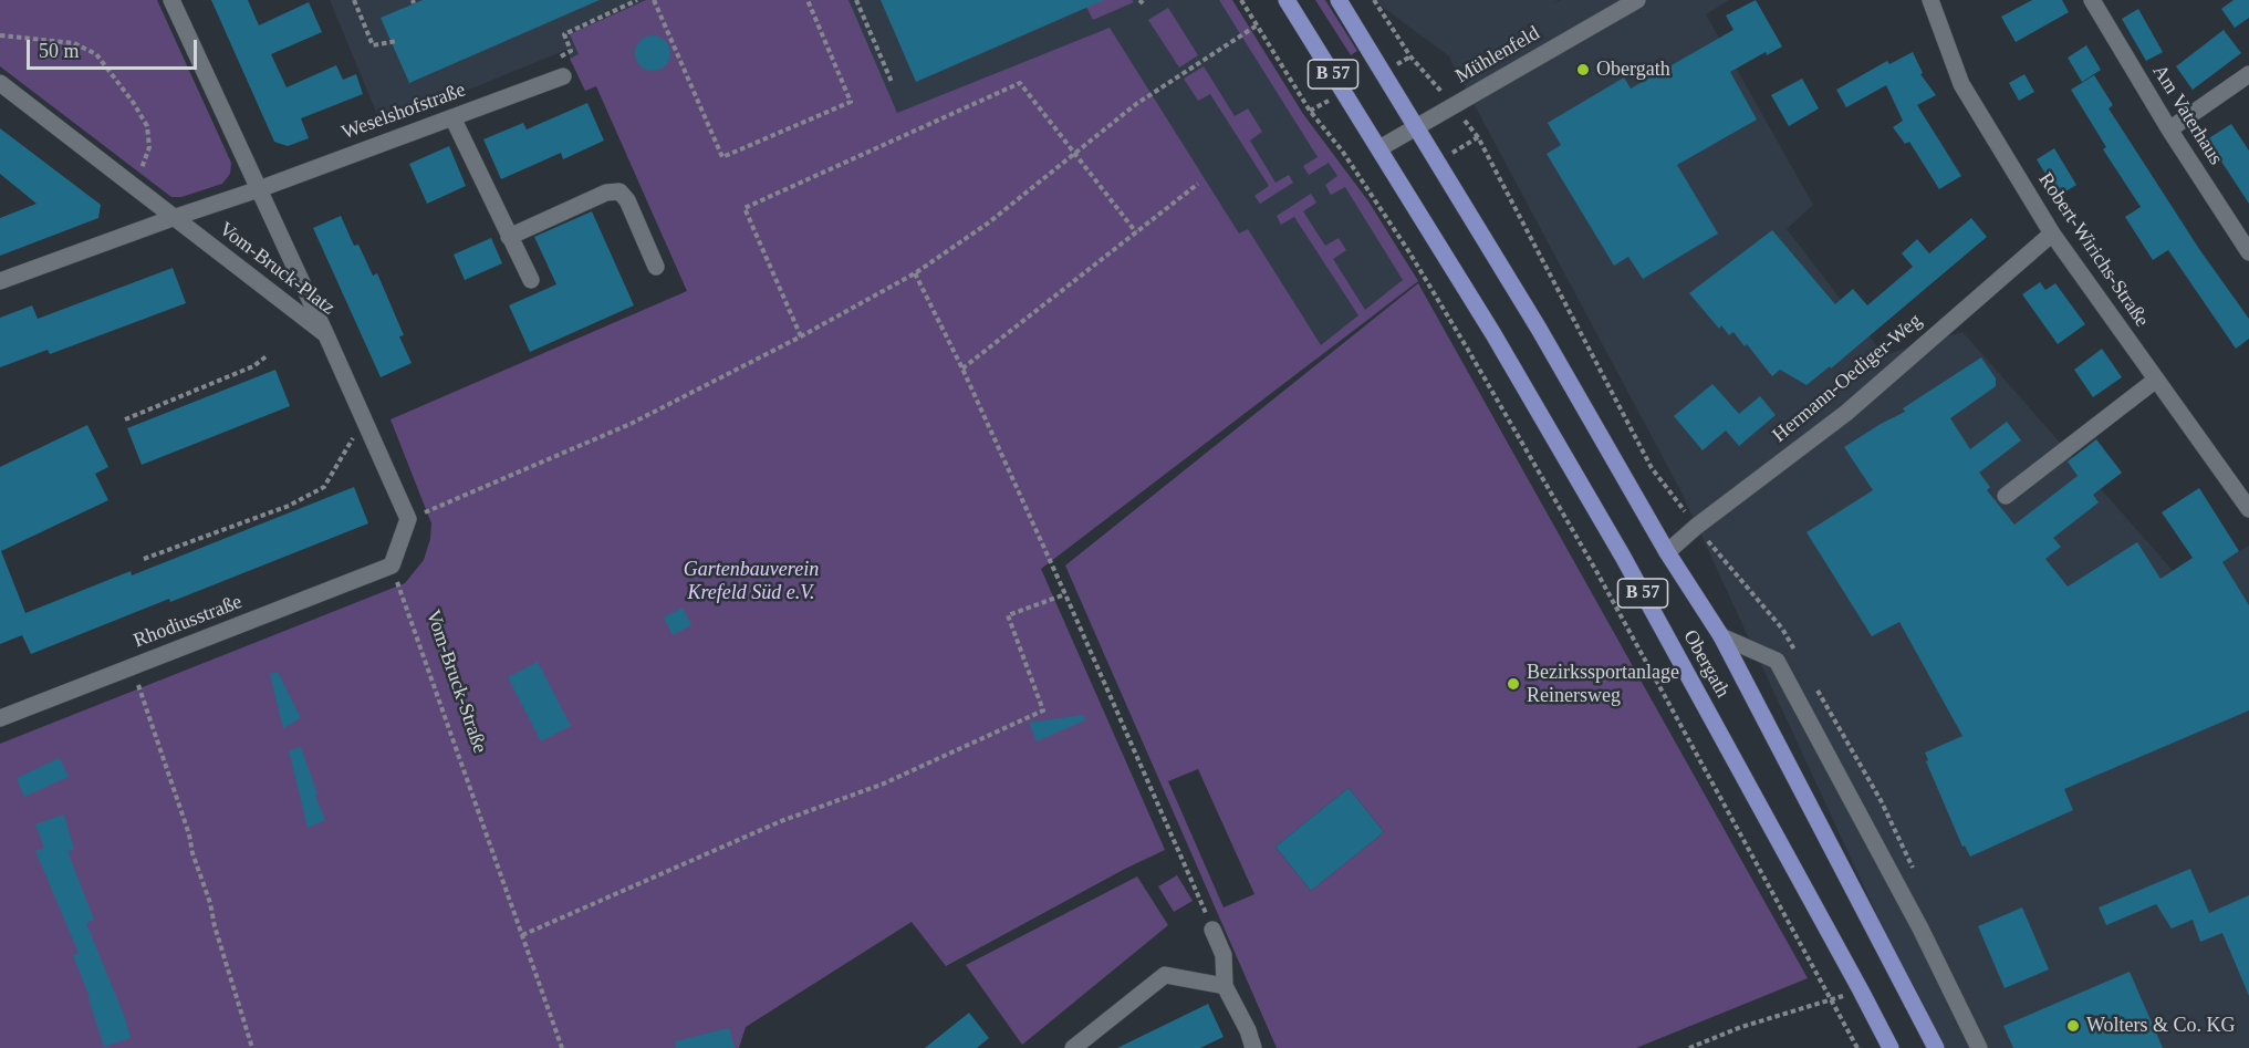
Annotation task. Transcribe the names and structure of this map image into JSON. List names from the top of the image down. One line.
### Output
{"streets":{"main road":["B 57","Obergath"],"street":["Mühlenfeld","Weselshofstraße","Am Vaterhaus","Robert-Wirichs-Straße","Vom-Bruck-Platz","Hermann-Oediger-Weg","Rhodiusstraße"],"path":["Vom-Bruck-Straße"]},"crossings":[["Mühlenfeld","Obergath"],["Weselshofstraße","Vom-Bruck-Platz"],["Robert-Wirichs-Straße","Hermann-Oediger-Weg"],["Hermann-Oediger-Weg","Obergath"],["Rhodiusstraße","Vom-Bruck-Straße"]],"parks":["Gartenbauverein Krefeld Süd e.V."],"places":["Obergath","Bezirkssportanlage Reinersweg","Wolters & Co. KG"],"scale_bar":"50 m"}
